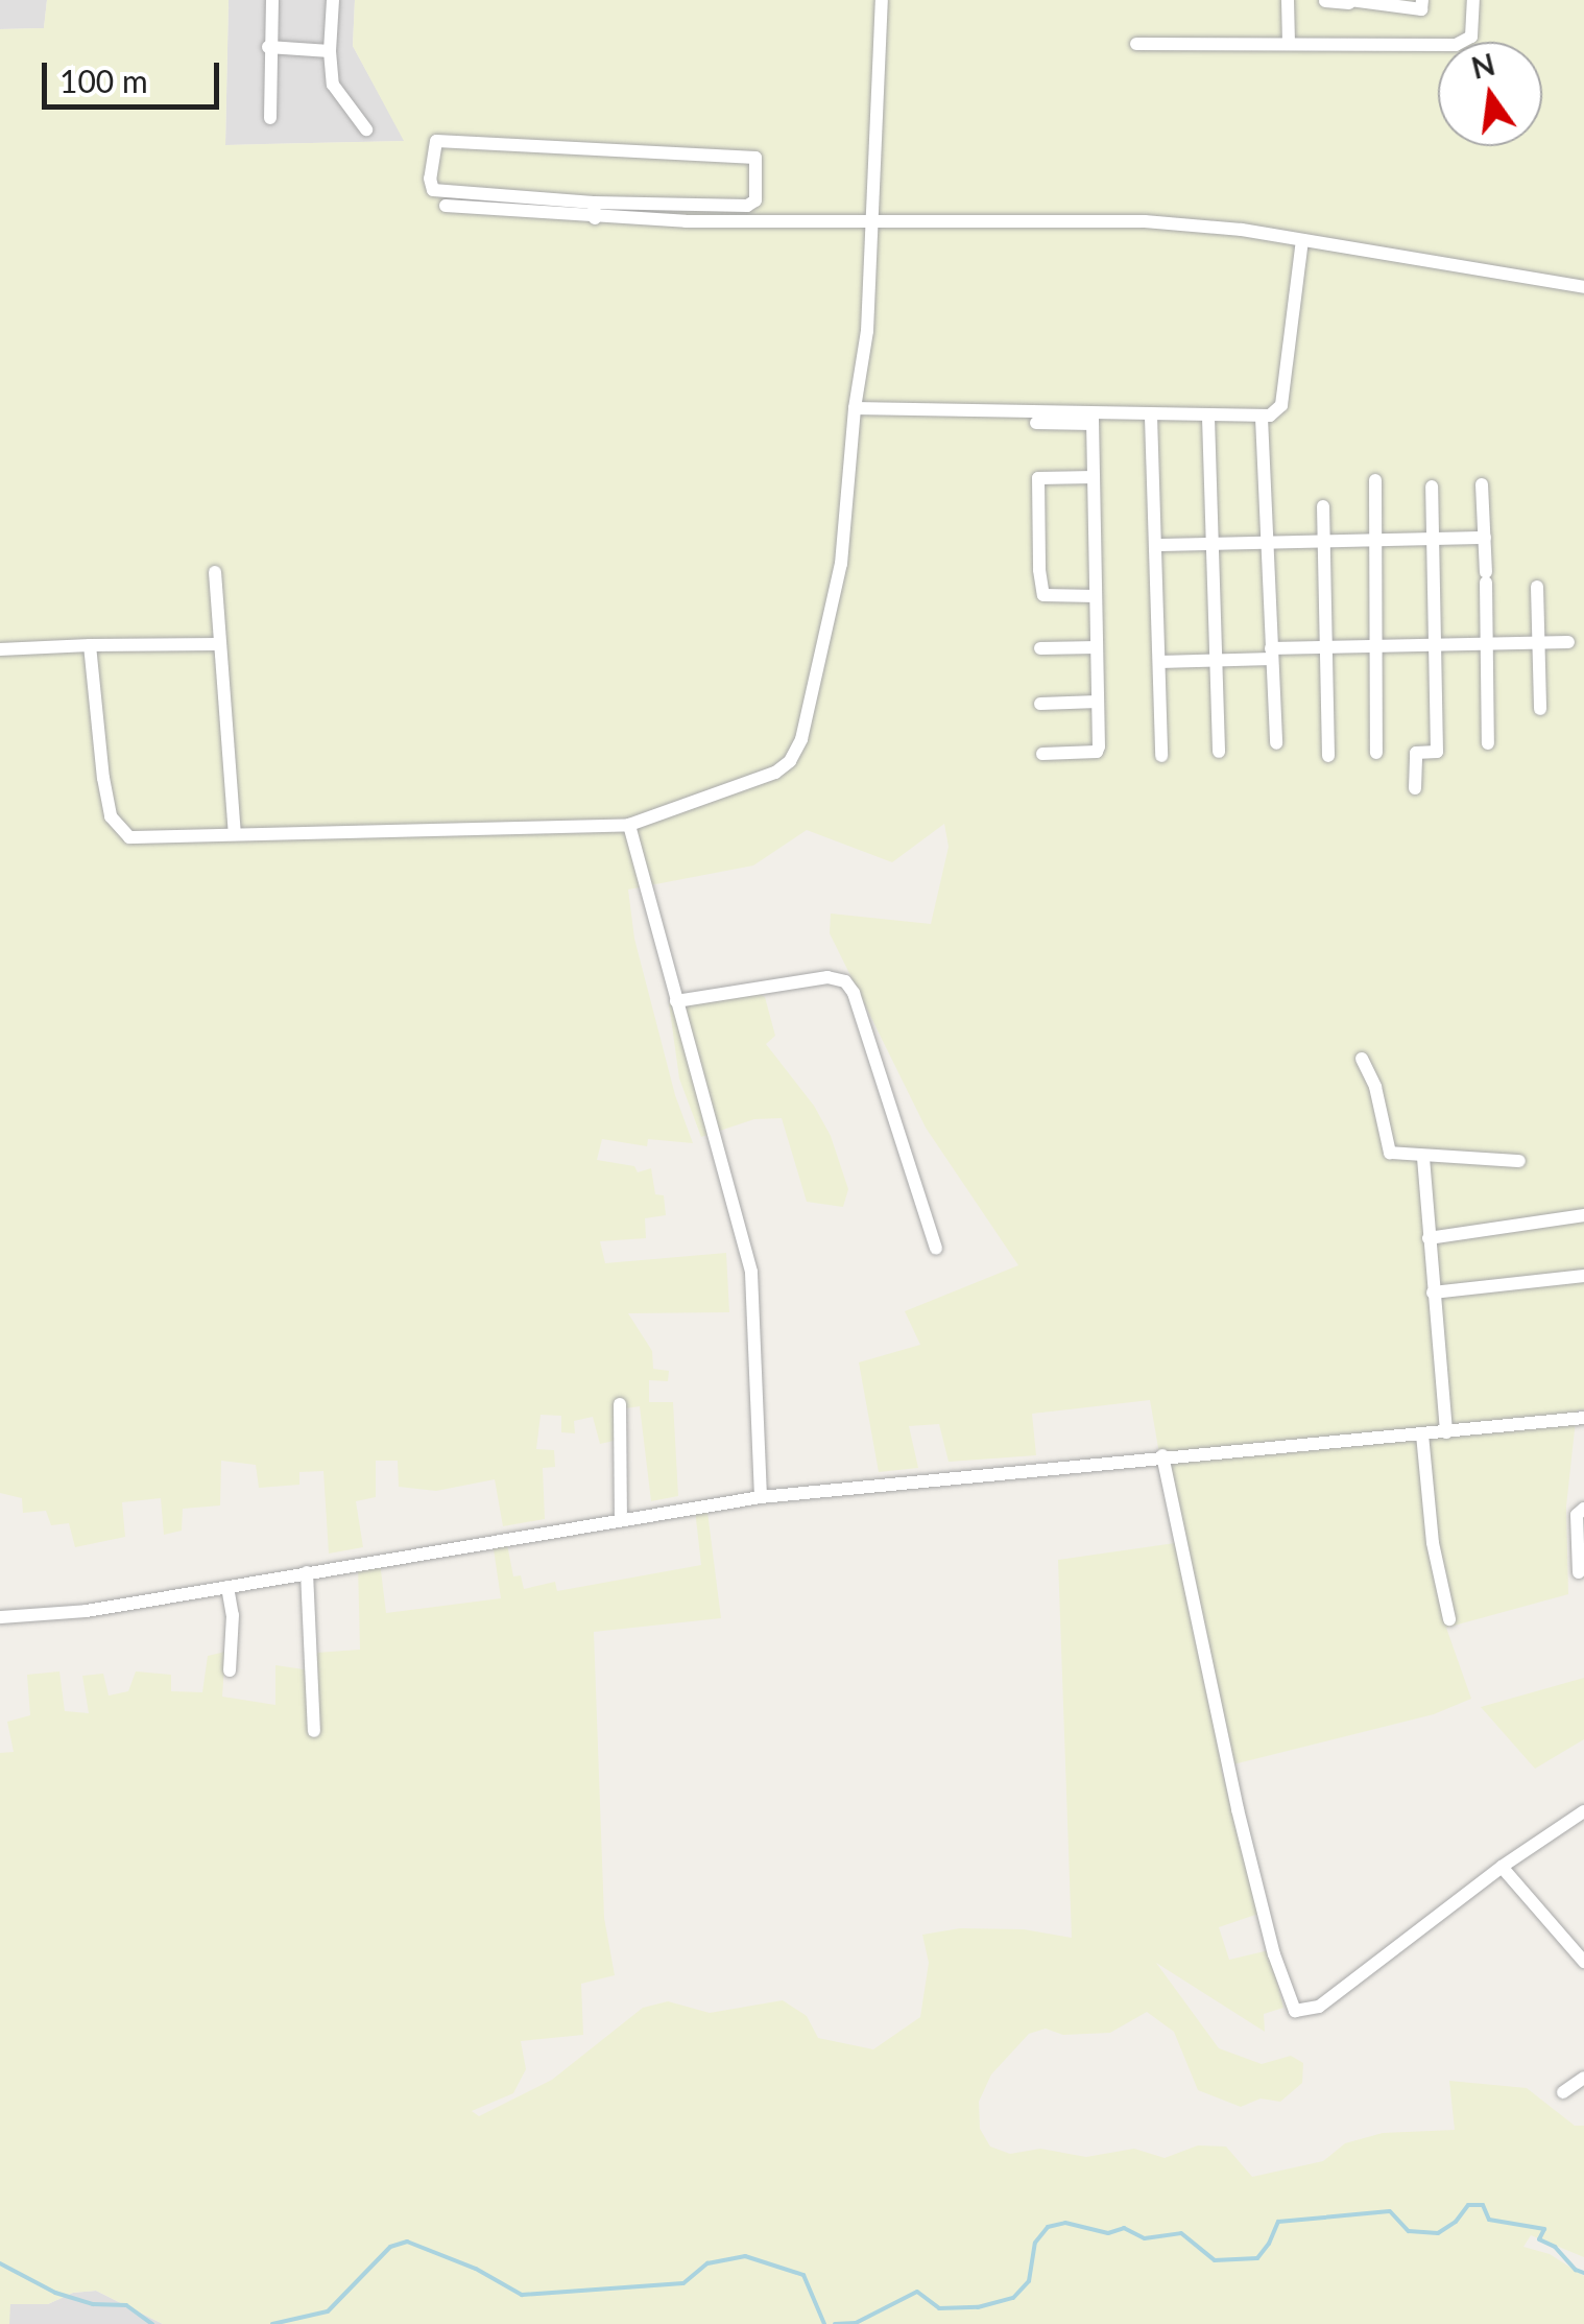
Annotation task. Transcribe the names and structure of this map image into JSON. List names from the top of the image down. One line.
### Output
{"scale_bar":"100 m","north":"top"}
